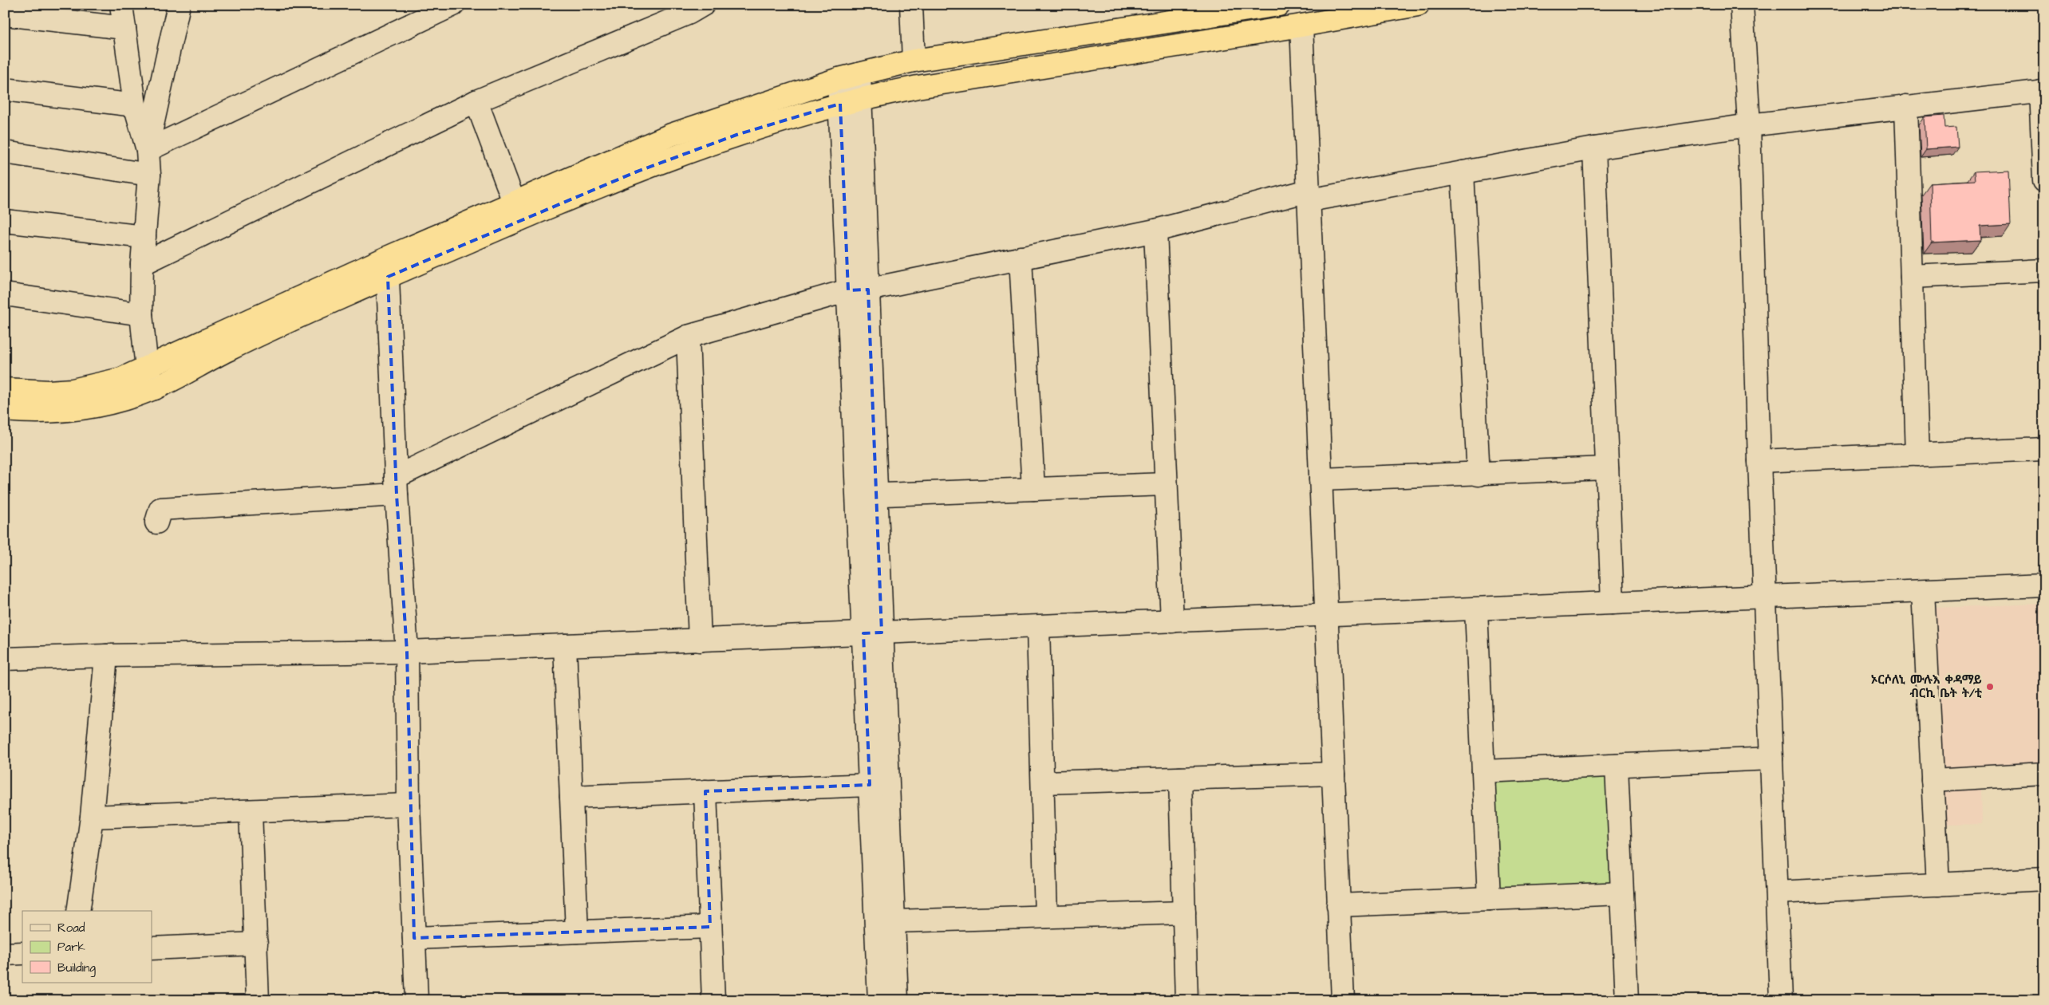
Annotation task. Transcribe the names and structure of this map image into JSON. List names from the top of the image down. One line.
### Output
{"places":["ኦርሶለኒ ሙሉእ ቀዳማይ ብርኪ ቤት ት/ቲ"],"legend":["Road","Park","Building"]}
